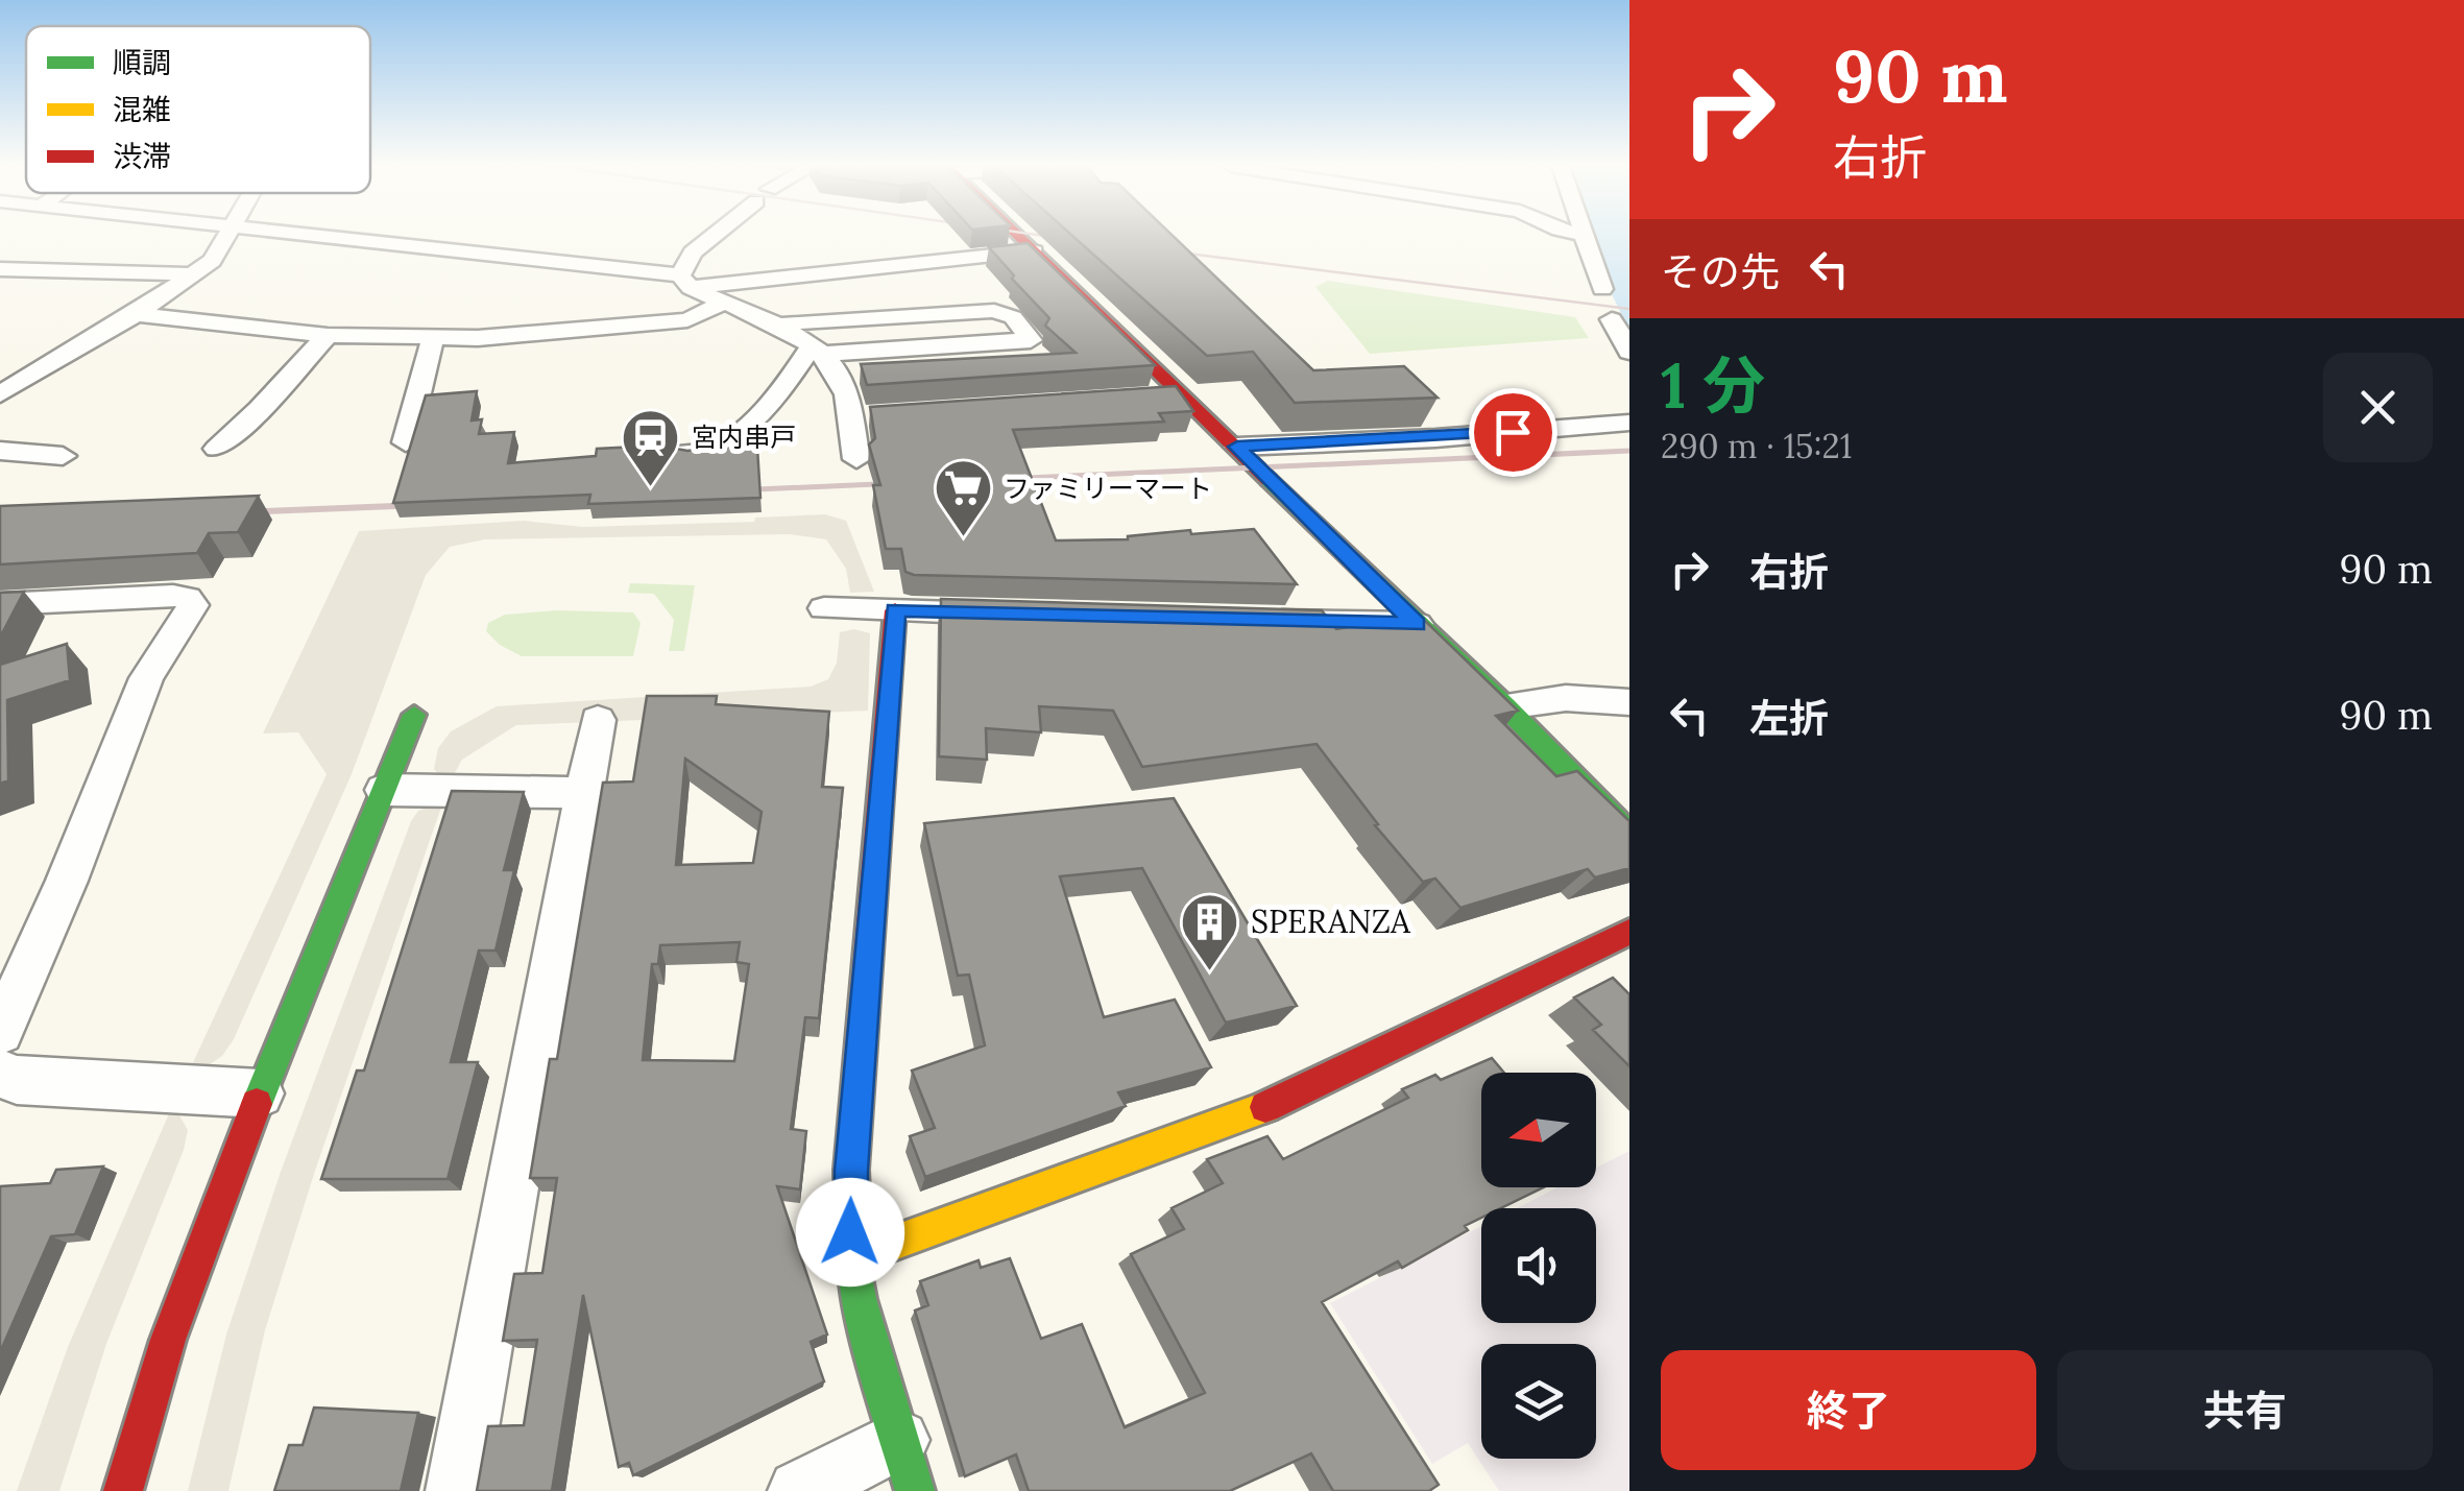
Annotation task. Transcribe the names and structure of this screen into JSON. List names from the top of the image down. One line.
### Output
{"places":{"station":["宮内串戸"],"supermarket":["ファミリーマート"],"building":["SPERANZA"]},"legend":["順調","混雑","渋滞"],"north":"left","page":{"turn":["90 m","右折"],"then":"その先","heading":["1 分","290 m · 15:21"],"list":[{"name":"右折","value":"90 m"},{"name":"左折","value":"90 m"}],"buttons":["終了","共有"]}}
